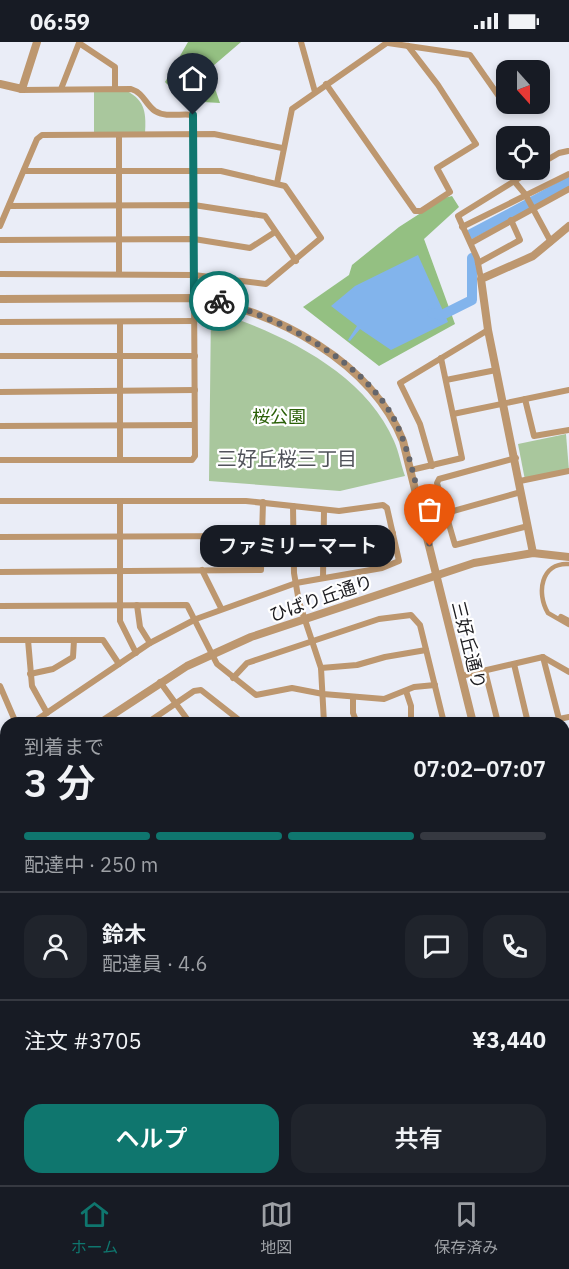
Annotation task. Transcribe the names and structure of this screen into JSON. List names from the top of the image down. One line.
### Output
{"streets":{"street":["ひばり丘通り","三好丘通り"]},"crossings":[["ひばり丘通り","三好丘通り"]],"districts":["三好丘桜三丁目"],"parks":["桜公園"],"places":["ファミリーマート"],"north":"bottom","page":{"status":"06:59","bubble":"ファミリーマート","heading":["3 分","到着まで","07:02–07:07"],"panel":["鈴木","配達員 · 4.6","注文 #3705","¥3,440"],"bar":"配達中 · 250 m","buttons":["ヘルプ","共有"],"tabs":["ホーム","地図","保存済み"]}}
